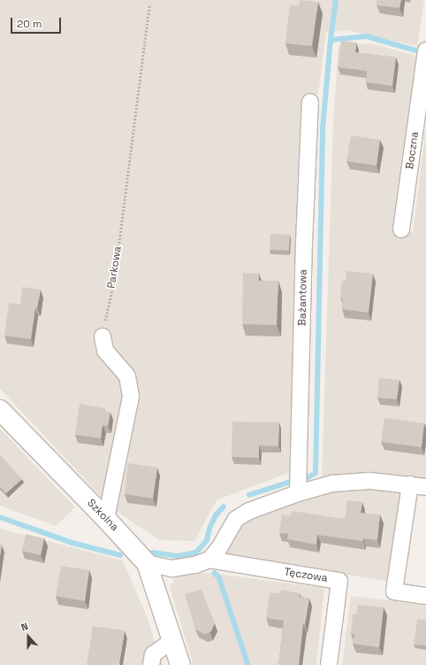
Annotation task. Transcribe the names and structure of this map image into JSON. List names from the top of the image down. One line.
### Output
{"streets":{"street":["Boczna","Bażantowa","Szkolna","Tęczowa"],"path":["Parkowa"]},"scale_bar":"20 m","north":"top"}
